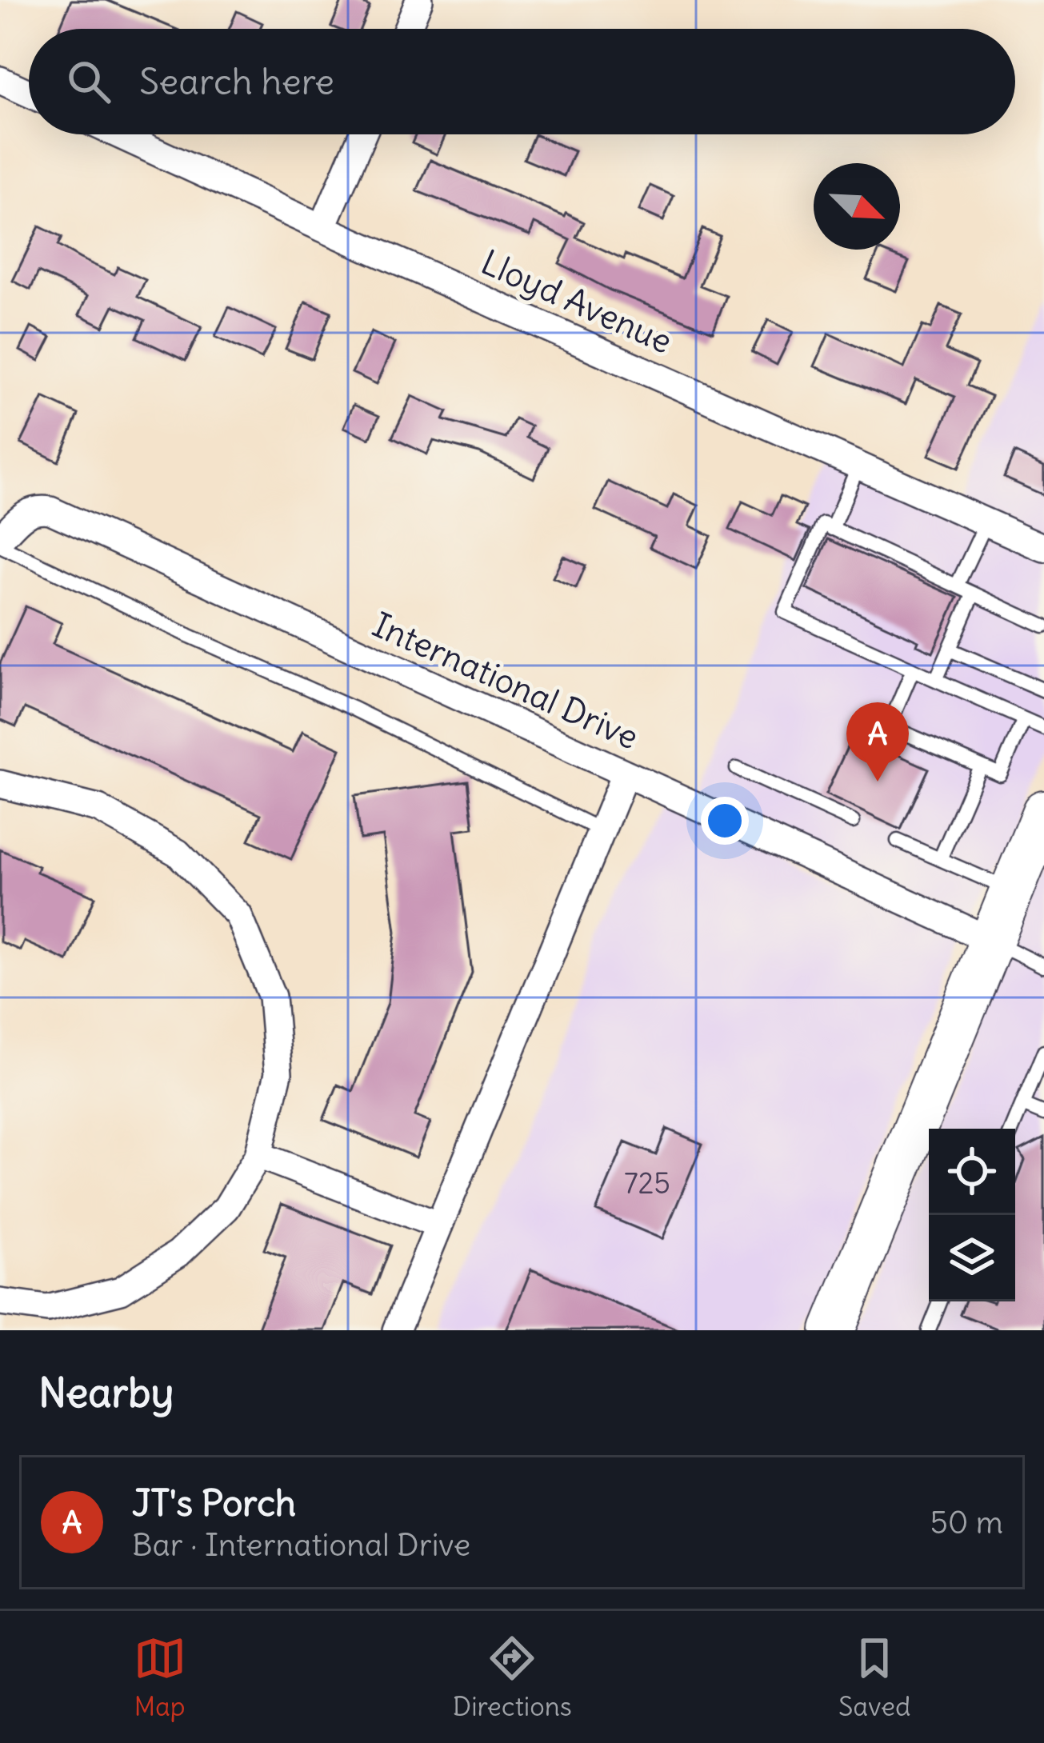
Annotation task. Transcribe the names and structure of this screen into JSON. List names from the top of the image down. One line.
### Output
{"streets":{"street":["Lloyd Avenue","International Drive"]},"house_numbers":["725"],"north":"bottom right","page":{"search":"Search here","pins":"A","heading":"Nearby","list":[{"mark":"A","name":"JT's Porch","note":"Bar · International Drive","value":"50 m"}],"nav":["Map","Directions","Saved"]}}
